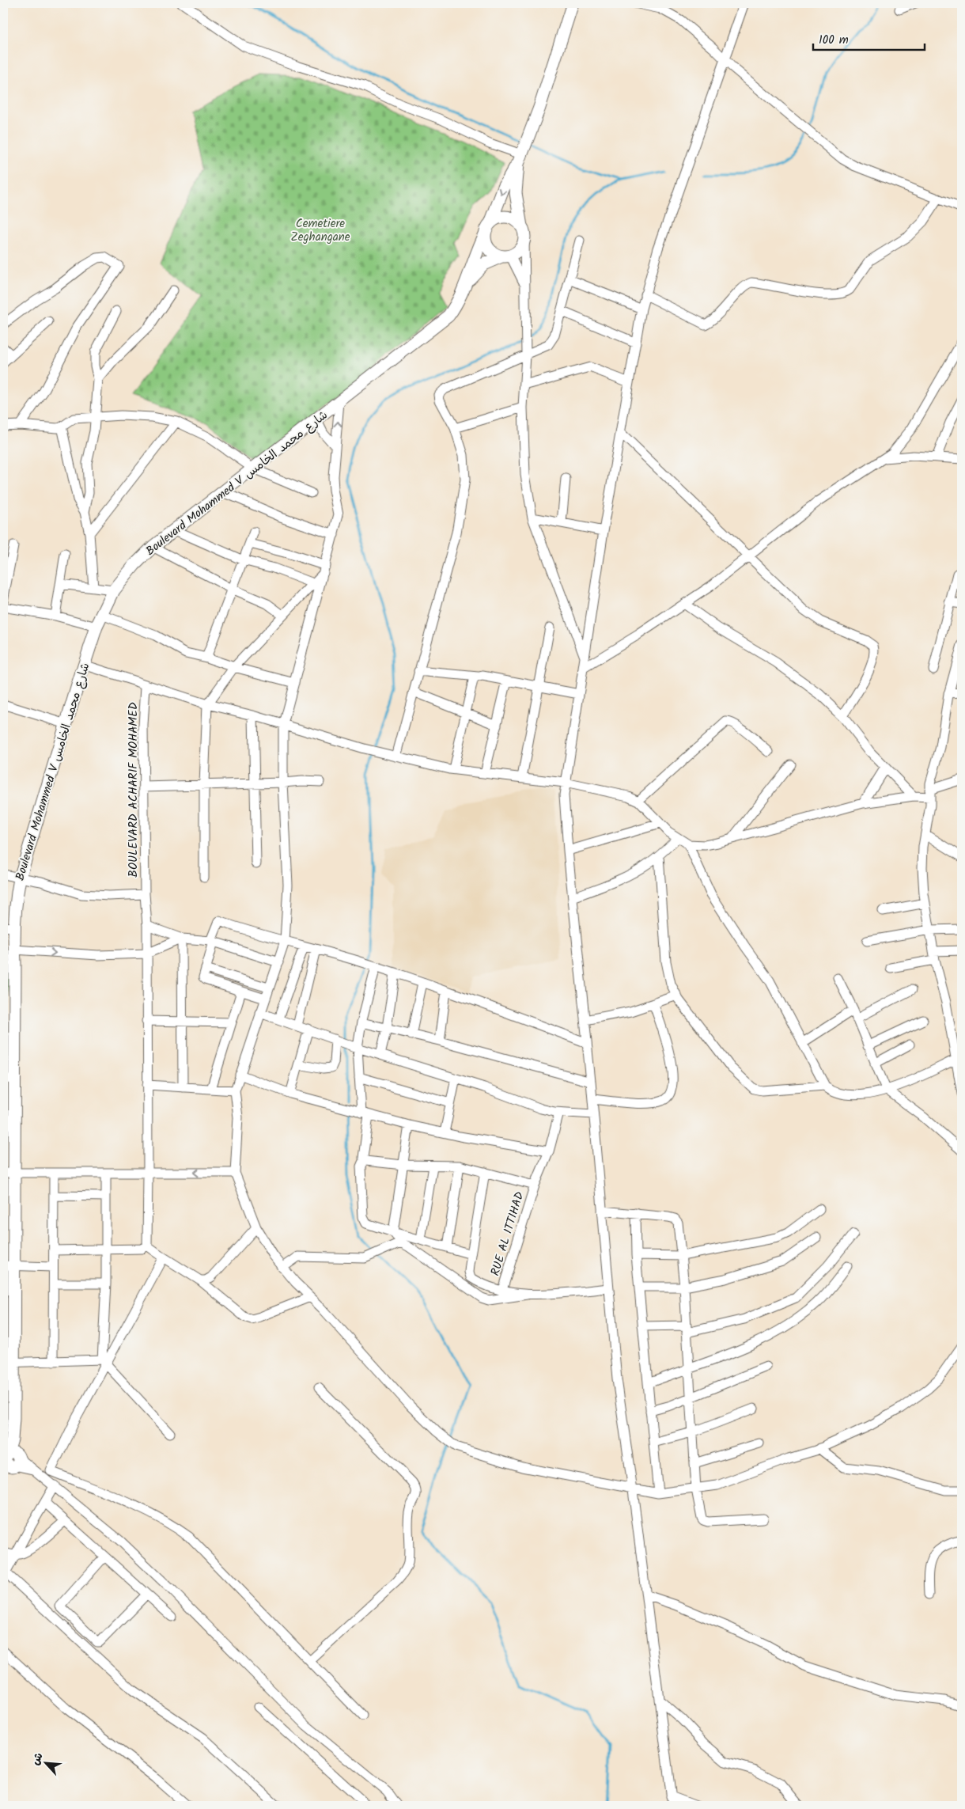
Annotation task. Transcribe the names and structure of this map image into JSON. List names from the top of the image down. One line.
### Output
{"streets":{"main road":["Boulevard Mohammed V شارع محمد الخامس"],"street":["BOULEVARD ACHARIF MOHAMED","RUE AL ITTIHAD"]},"parks":["Cemetiere Zeghangane"],"scale_bar":"100 m","north":"top left"}
